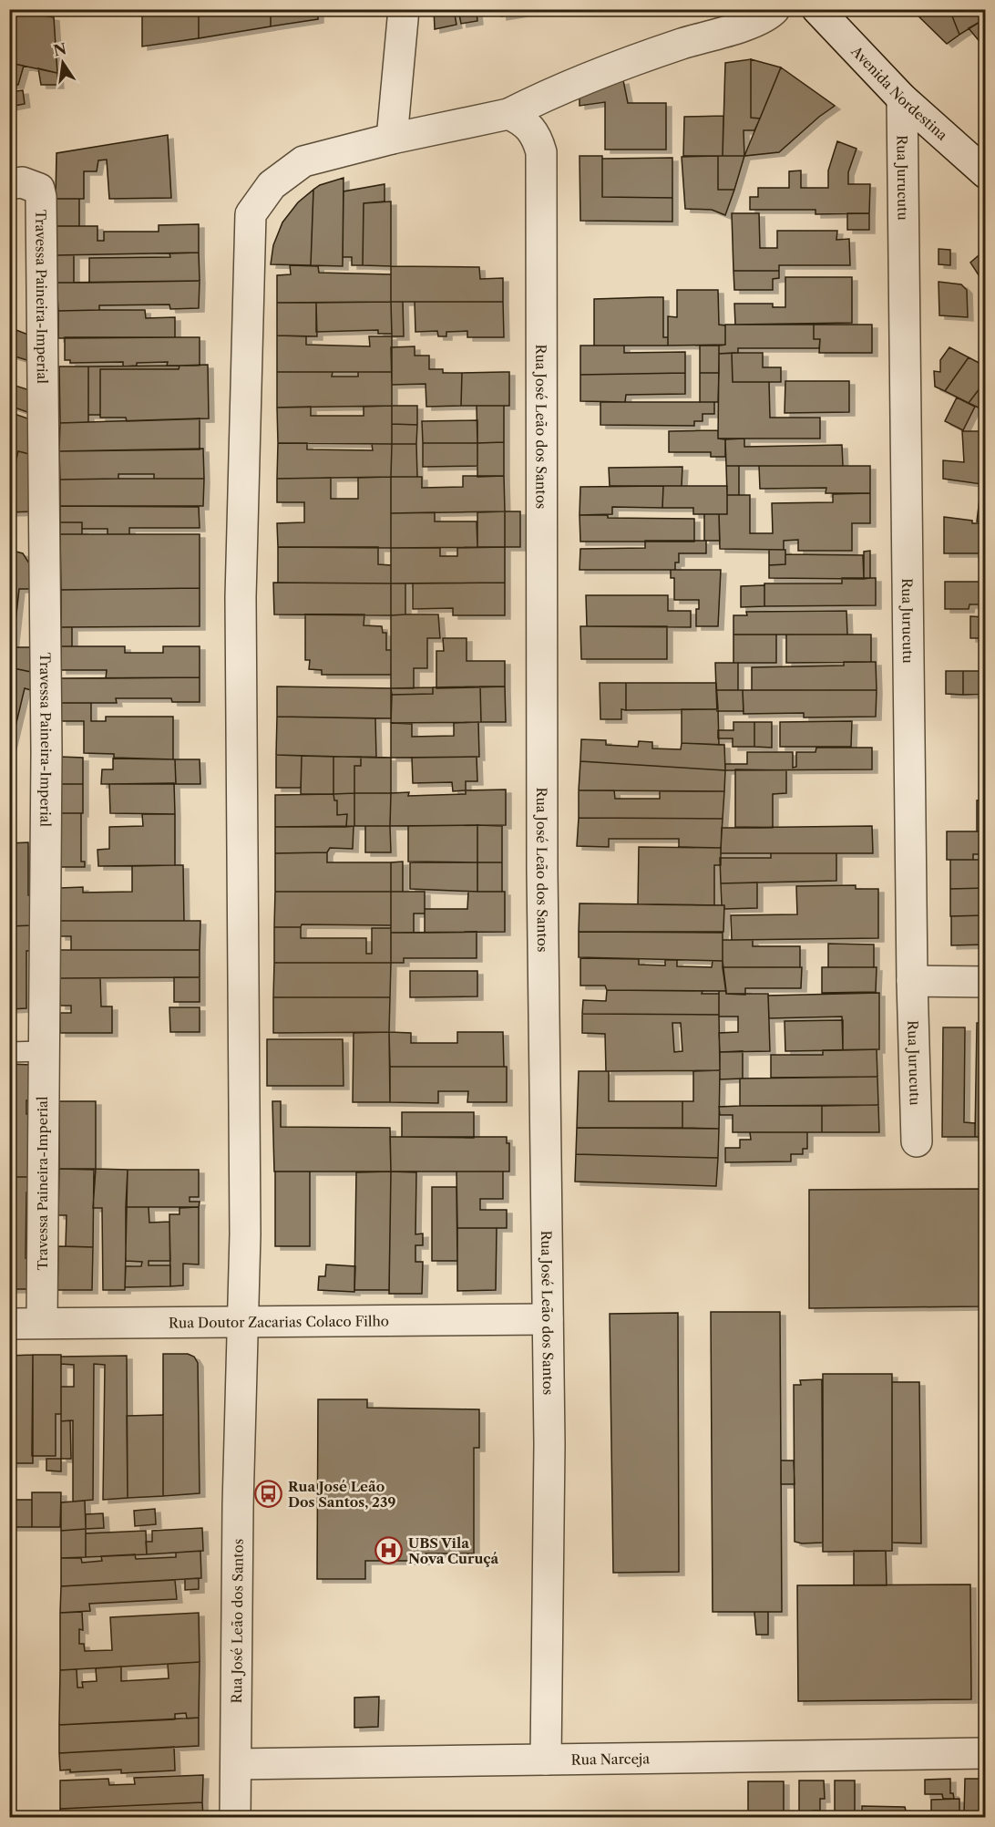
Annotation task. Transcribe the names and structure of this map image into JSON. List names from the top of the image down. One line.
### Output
{"streets":{"street":["Avenida Nordestina","Rua Jurucutu","Travessa Paineira-Imperial","Rua José Leão dos Santos","Rua Doutor Zacarias Colaco Filho","Rua Narceja"]},"crossings":[["Avenida Nordestina","Rua Jurucutu"],["Travessa Paineira-Imperial","Rua Doutor Zacarias Colaco Filho"],["Rua José Leão dos Santos","Rua Doutor Zacarias Colaco Filho"],["Rua José Leão dos Santos","Rua Narceja"]],"places":{"bus stop":["Rua José Leão Dos Santos, 239"],"hospital":["UBS Vila Nova Curuçá"]},"north":"top"}
